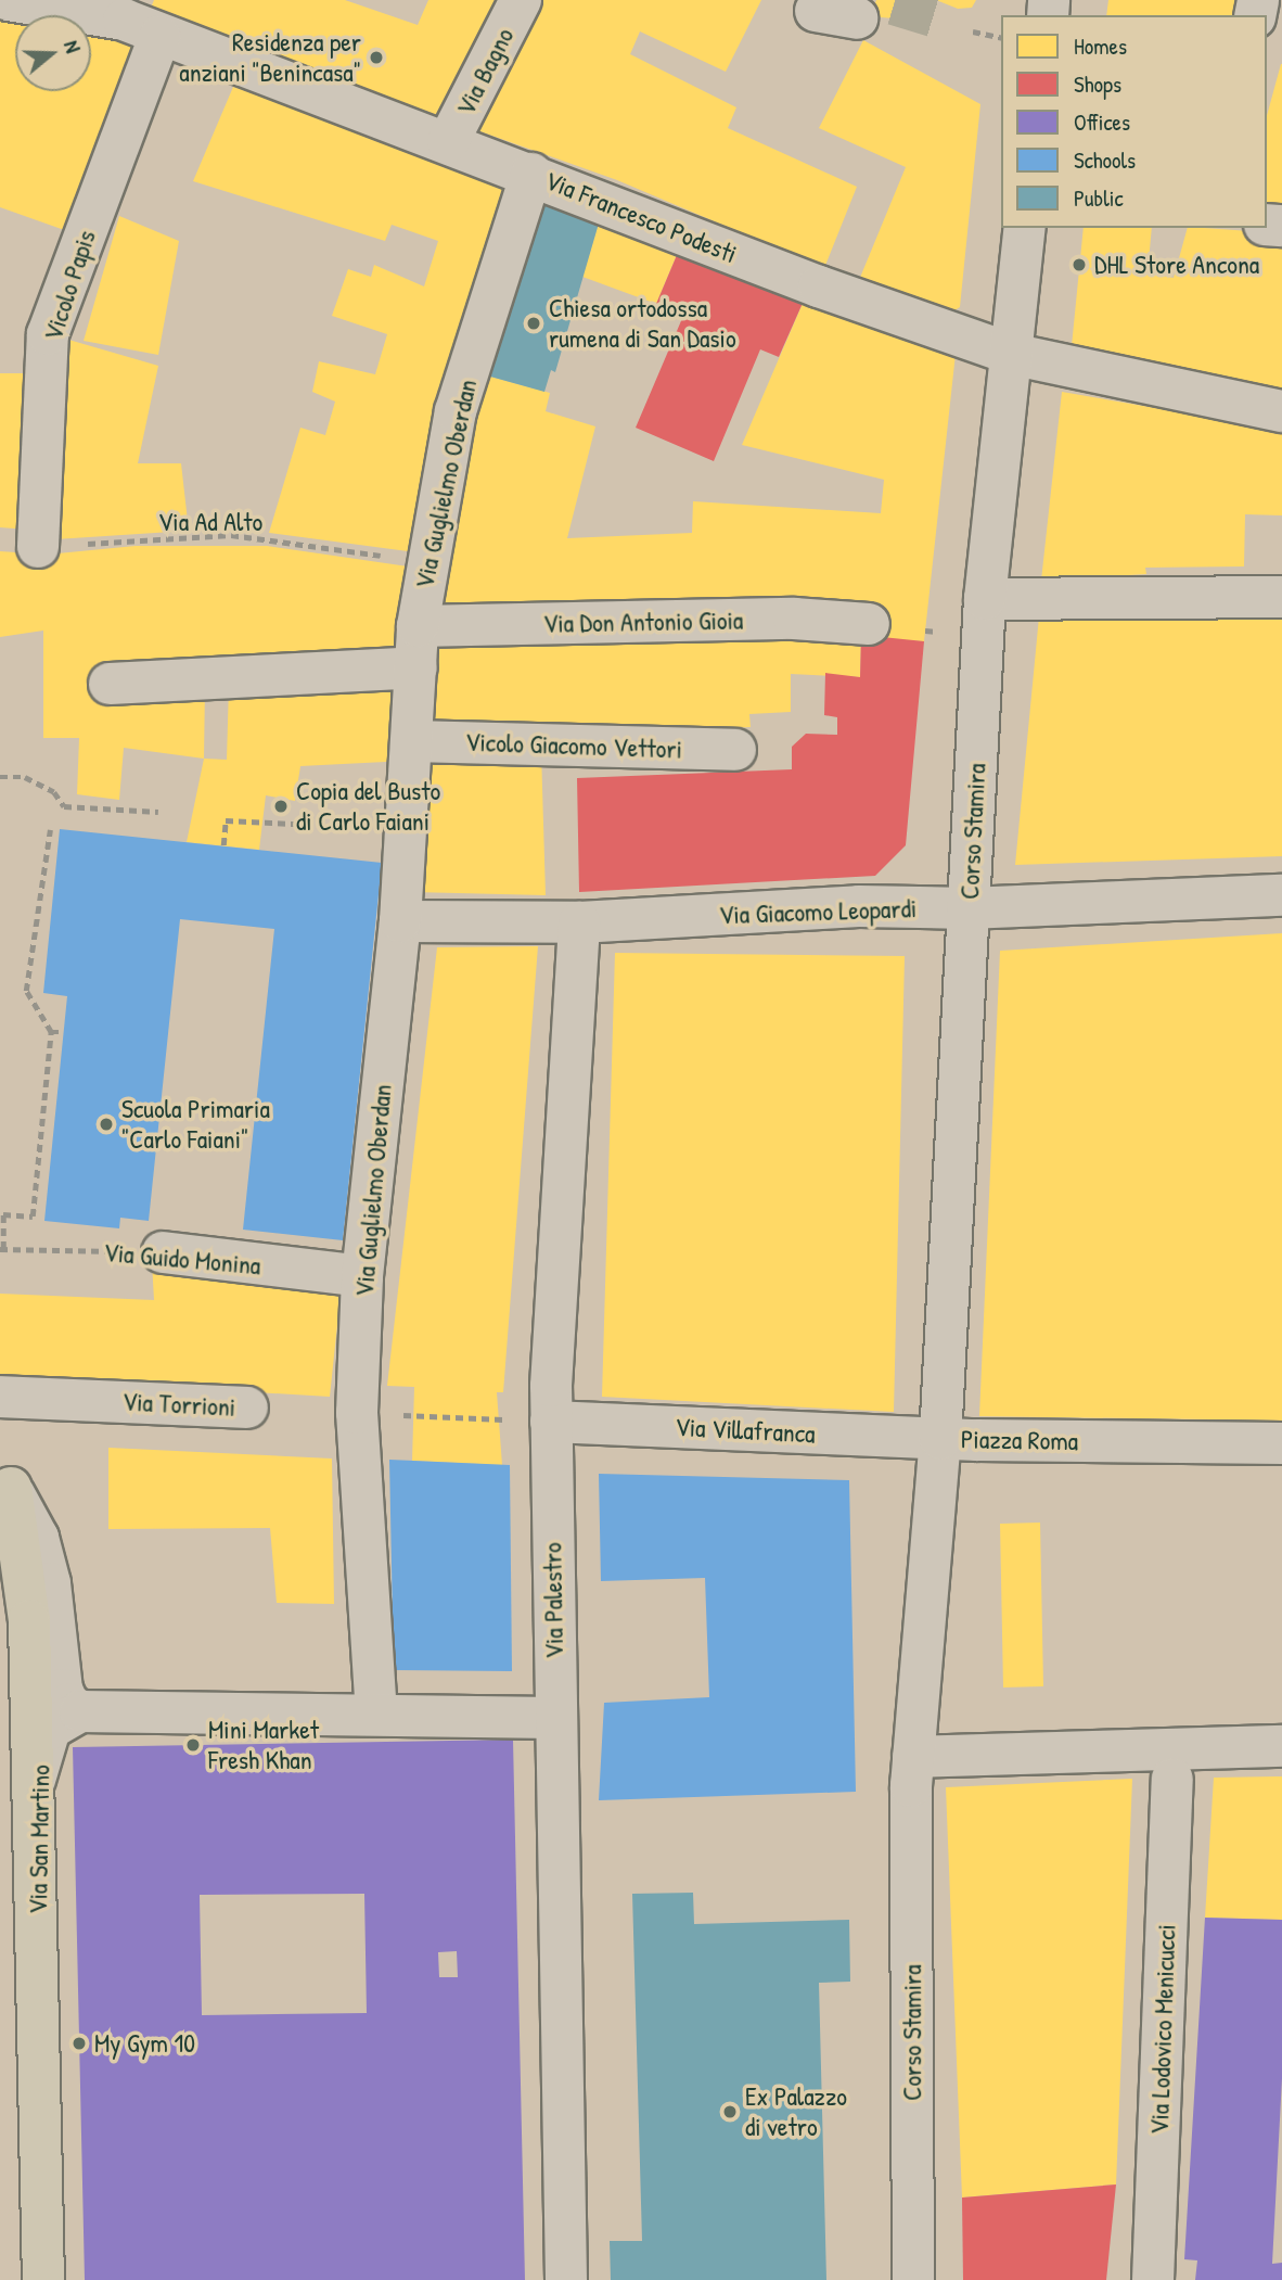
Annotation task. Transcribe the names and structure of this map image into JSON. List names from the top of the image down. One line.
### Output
{"streets":{"main road":["Via San Martino"],"street":["Via Bagno","Via Francesco Podesti","Vicolo Papis","Via Guglielmo Oberdan","Via Don Antonio Gioia","Vicolo Giacomo Vettori","Corso Stamira","Via Giacomo Leopardi","Via Guido Monina","Via Torrioni","Via Villafranca","Piazza Roma","Via Palestro","Via Lodovico Menicucci"],"path":["Via Ad Alto"]},"crossings":[["Via Bagno","Via Francesco Podesti"],["Via Francesco Podesti","Vicolo Papis"],["Via Francesco Podesti","Via Guglielmo Oberdan"],["Via Francesco Podesti","Corso Stamira"],["Vicolo Papis","Via Ad Alto"],["Via Guglielmo Oberdan","Via Ad Alto"],["Via Guglielmo Oberdan","Via Don Antonio Gioia"],["Via Guglielmo Oberdan","Vicolo Giacomo Vettori"],["Via Guglielmo Oberdan","Via Giacomo Leopardi"],["Via Guglielmo Oberdan","Via Guido Monina"],["Corso Stamira","Via Giacomo Leopardi"],["Corso Stamira","Via Villafranca"],["Corso Stamira","Piazza Roma"],["Via Giacomo Leopardi","Via Palestro"],["Via Villafranca","Piazza Roma"],["Via Villafranca","Via Palestro"]],"places":["Residenza per anziani \"Benincasa\"","DHL Store Ancona","Chiesa ortodossa rumena di San Dasio","Copia del Busto di Carlo Faiani","Scuola Primaria \"Carlo Faiani\"","Mini Market Fresh Khan","My Gym 10","Ex Palazzo di vetro"],"legend":["Homes","Shops","Offices","Schools","Public"],"north":"right"}
